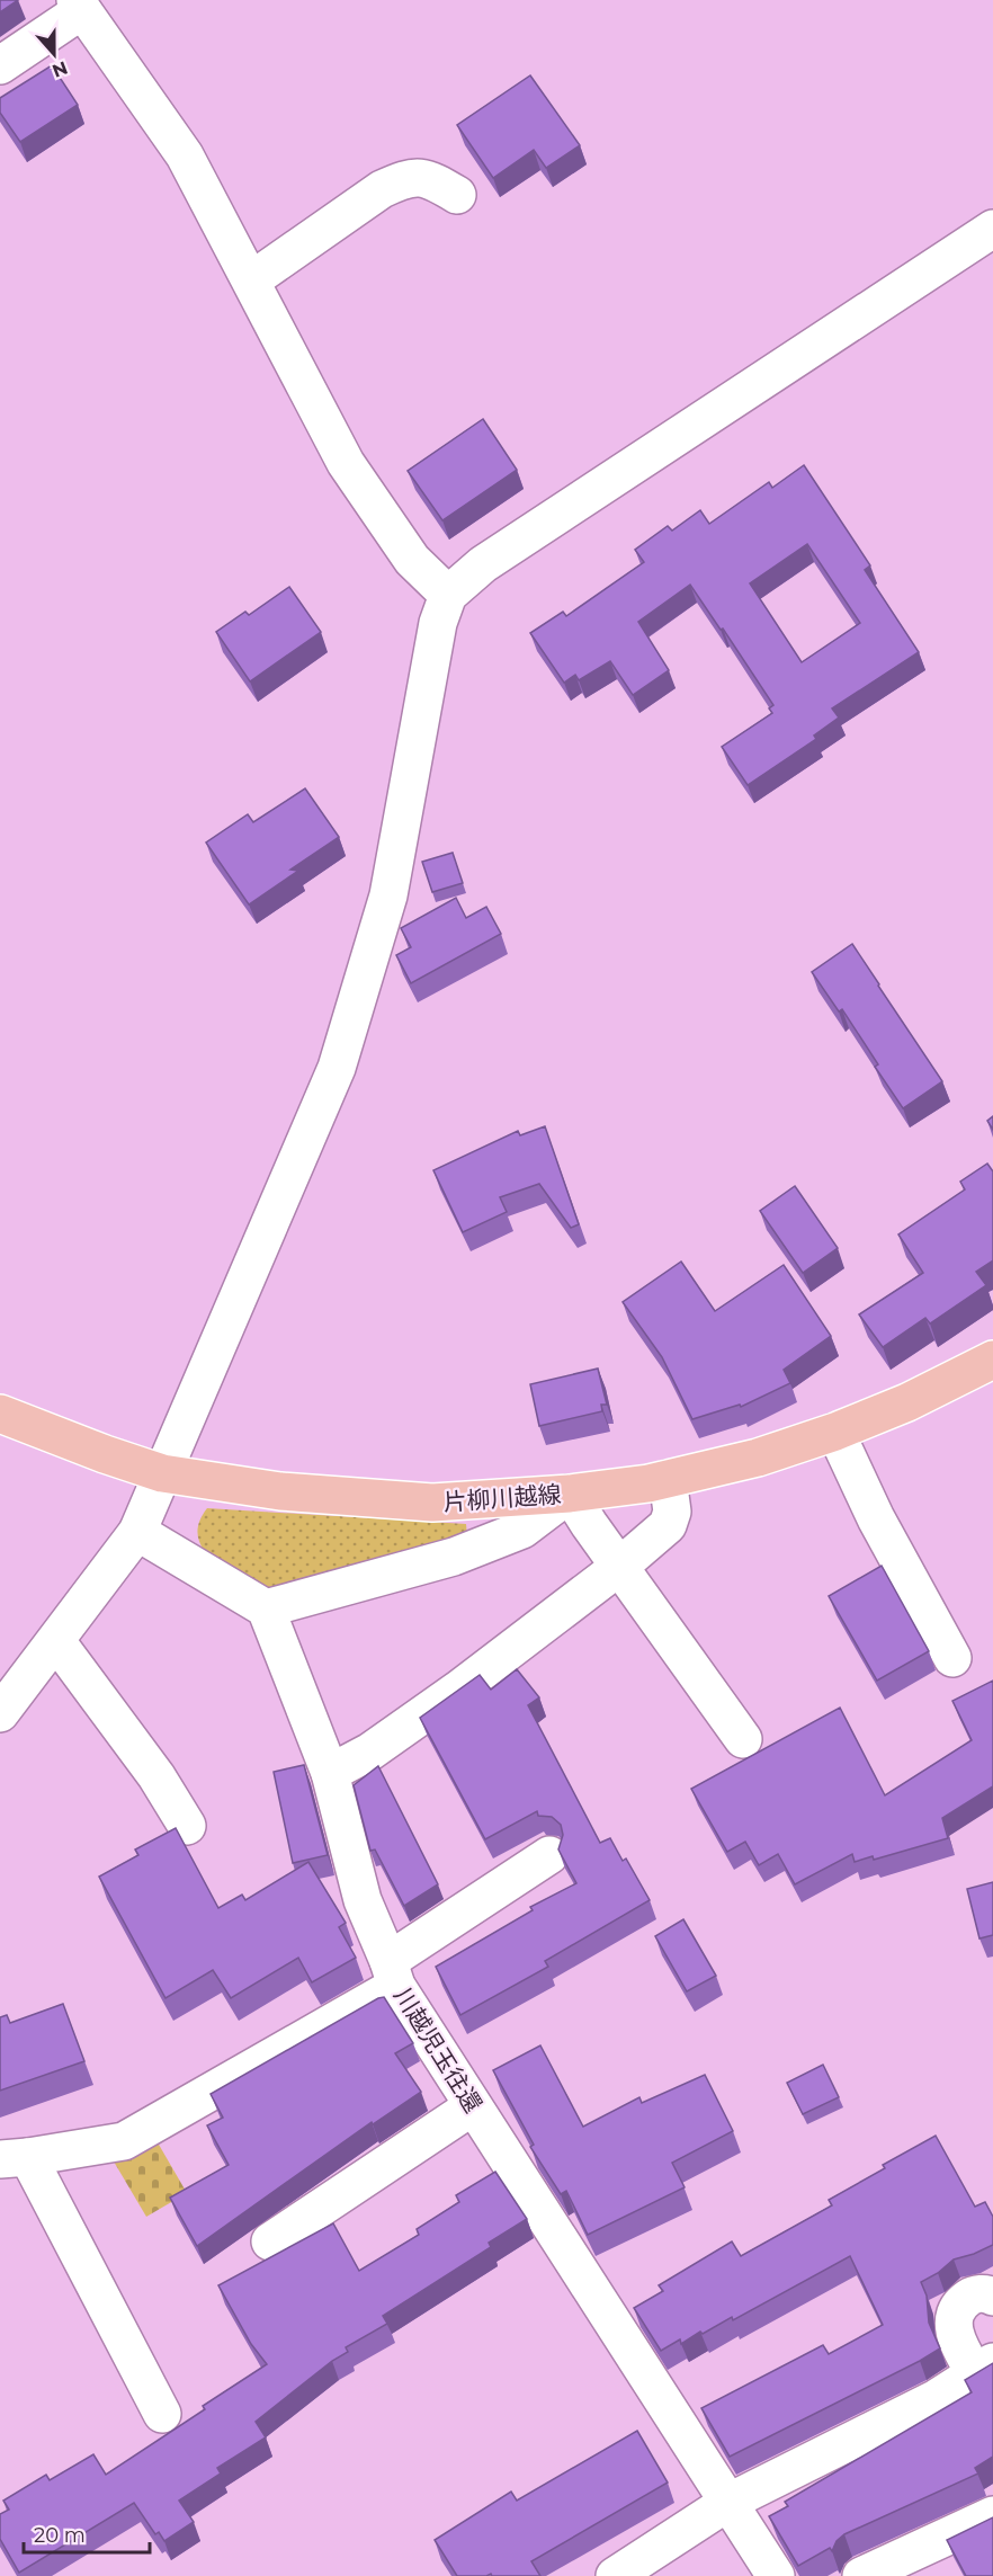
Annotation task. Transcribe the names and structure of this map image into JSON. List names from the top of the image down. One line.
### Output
{"streets":{"main road":["片柳川越線"],"street":["川越児玉往還"]},"scale_bar":"20 m","north":"bottom"}
